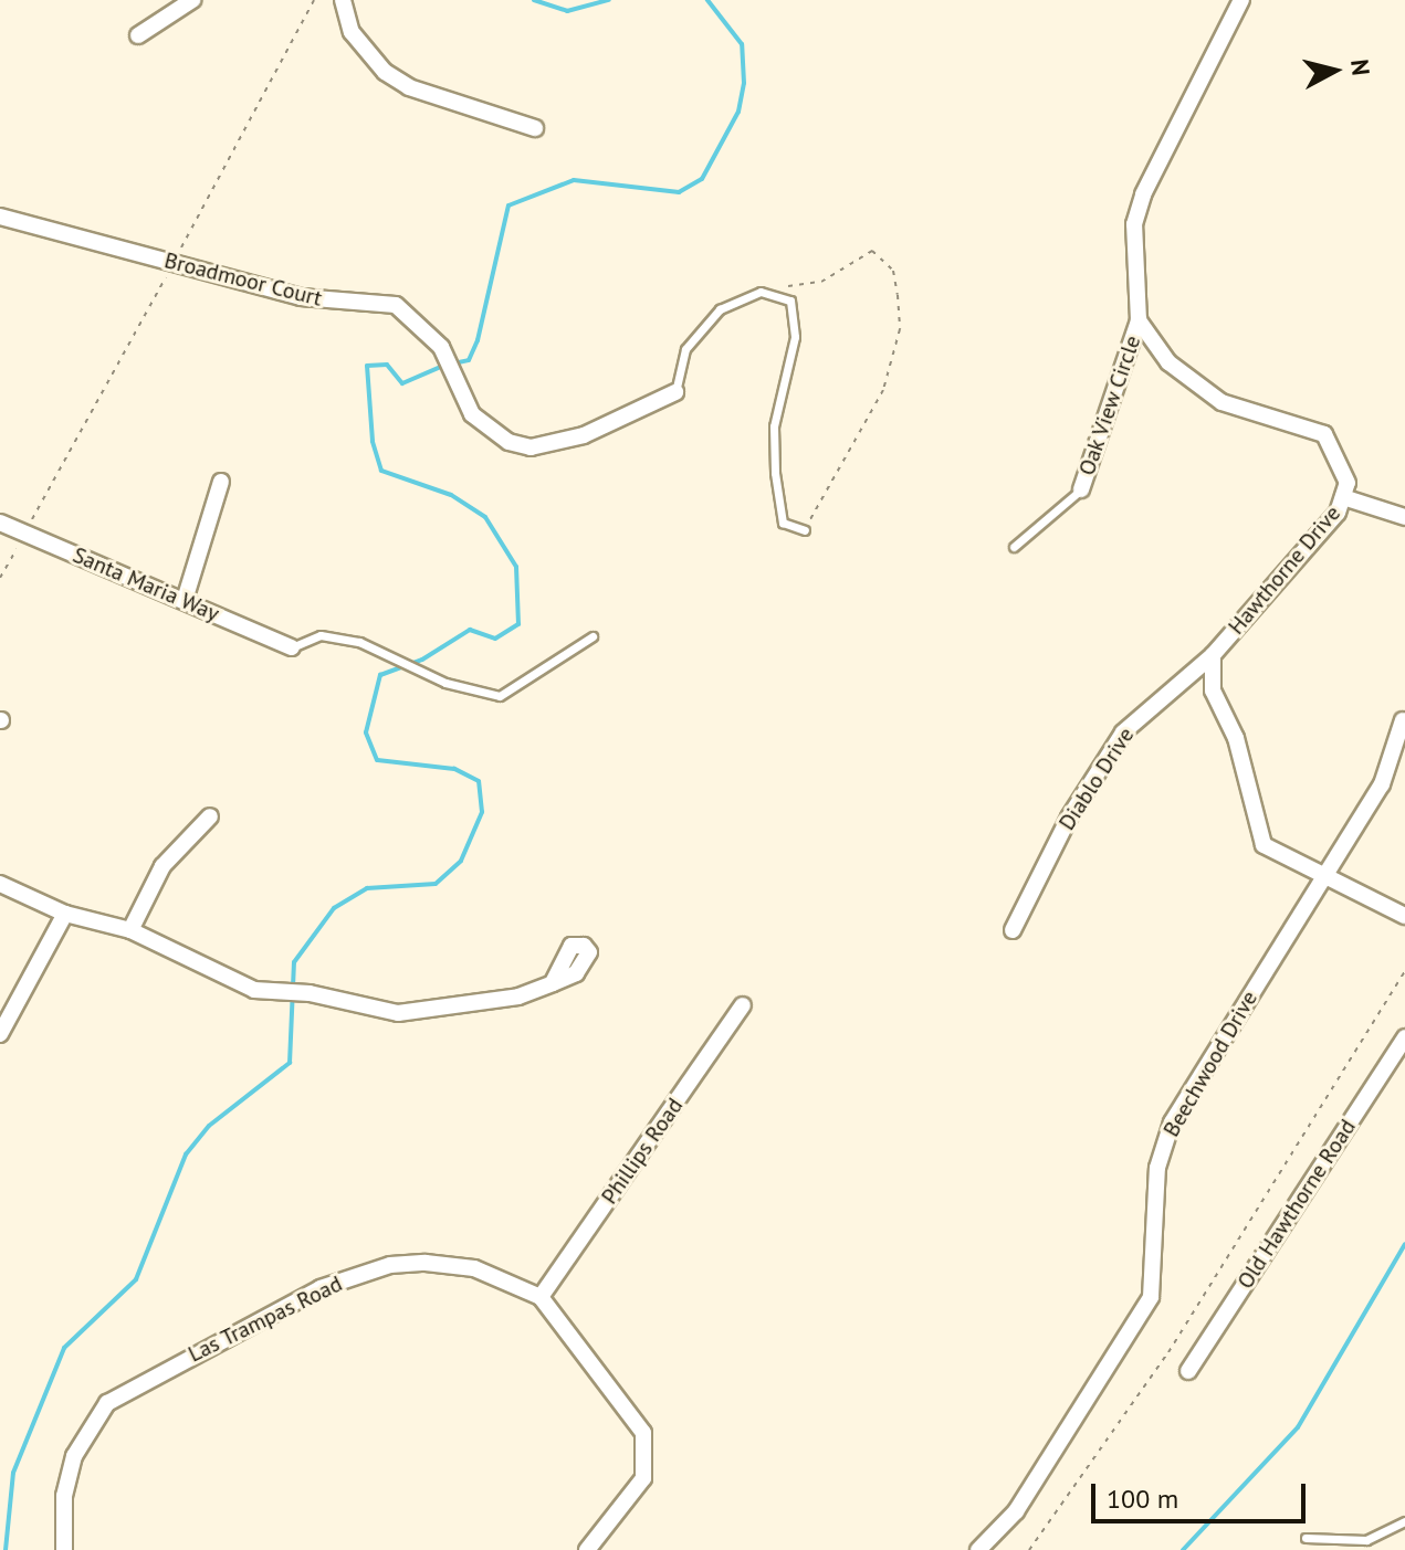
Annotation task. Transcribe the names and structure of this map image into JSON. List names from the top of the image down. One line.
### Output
{"streets":{"street":["Broadmoor Court","Oak View Circle","Hawthorne Drive","Santa Maria Way","Diablo Drive","Beechwood Drive","Phillips Road","Old Hawthorne Road","Las Trampas Road"]},"crossings":[["Oak View Circle","Hawthorne Drive"],["Hawthorne Drive","Diablo Drive"],["Hawthorne Drive","Beechwood Drive"],["Phillips Road","Las Trampas Road"]],"scale_bar":"100 m","north":"right"}
